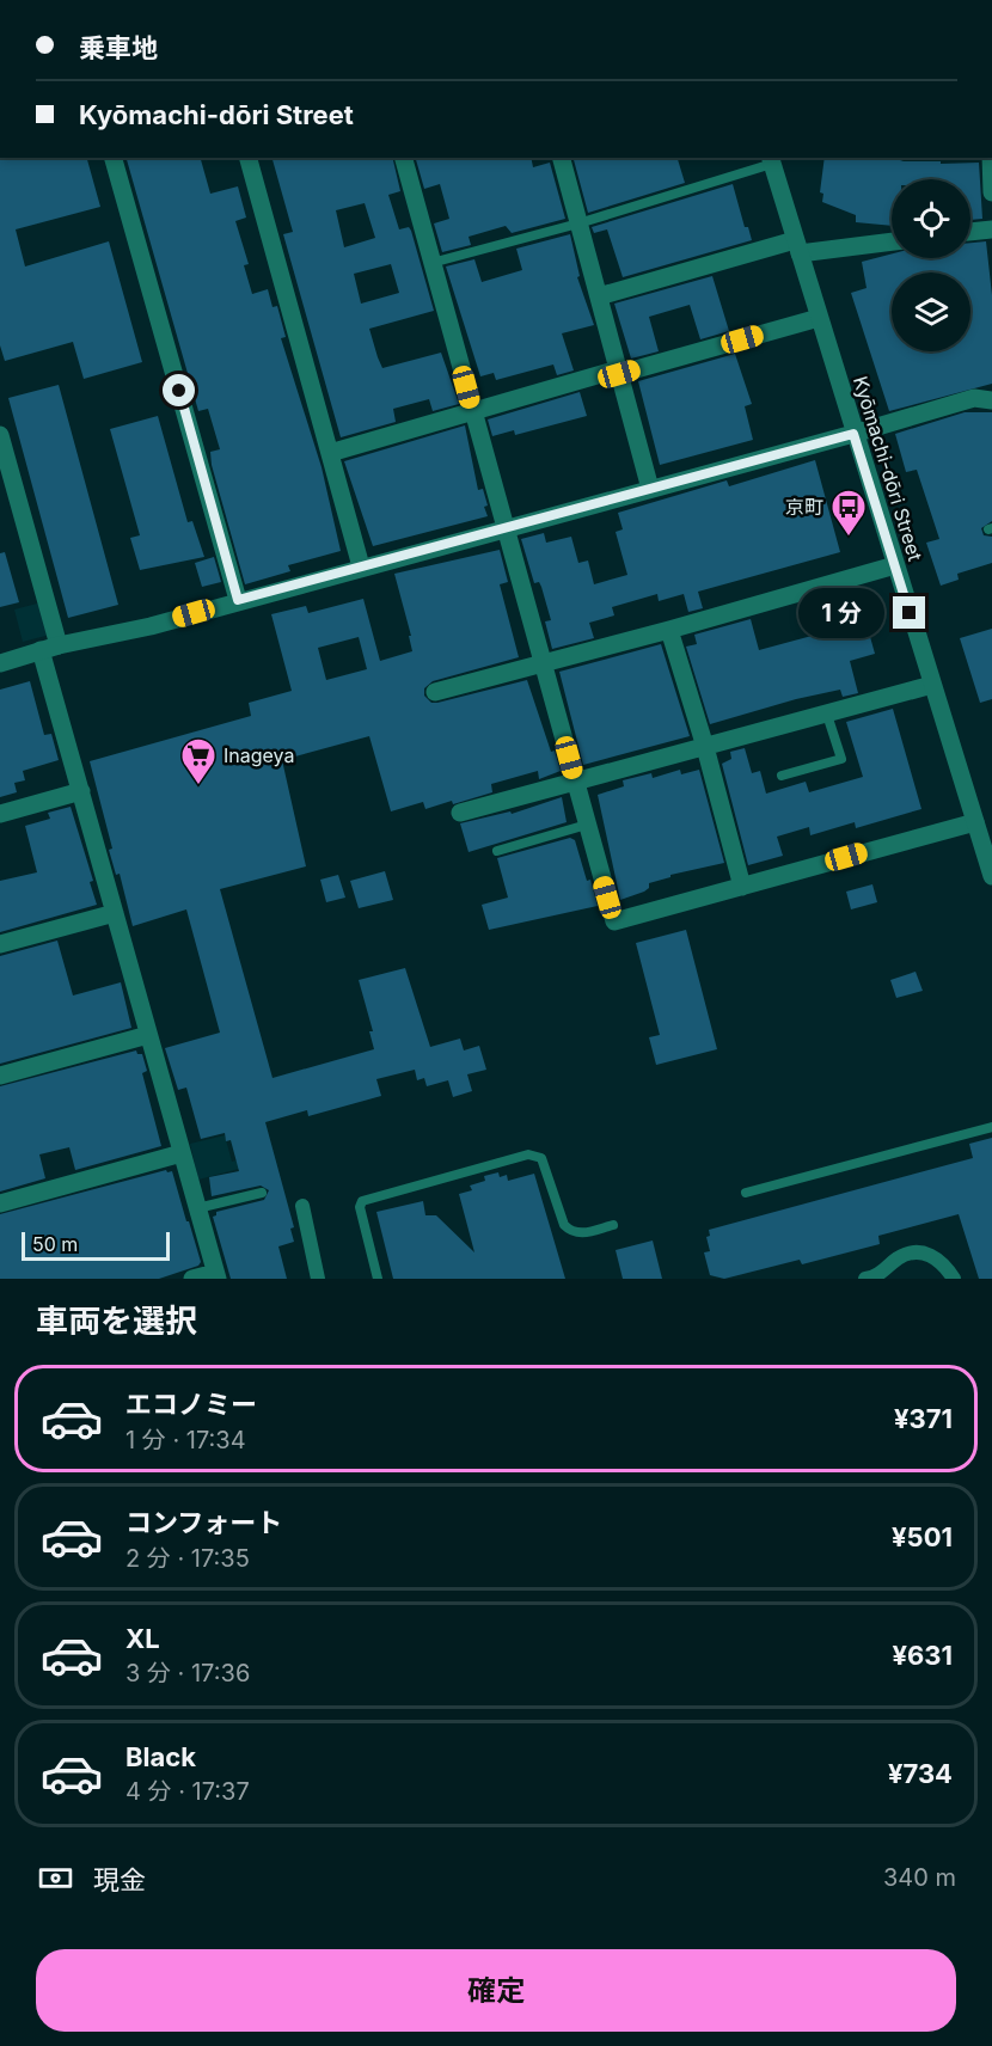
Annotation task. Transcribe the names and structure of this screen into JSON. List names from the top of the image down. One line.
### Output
{"streets":{"street":["Kyōmachi-dōri Street"]},"places":{"bus stop":["京町"],"supermarket":["Inageya"]},"scale_bar":"50 m","page":{"banner":["乗車地","Kyōmachi-dōri Street"],"bubble":"1 分","scale":"50 m","heading":"車両を選択","list":[{"name":"エコノミー","note":"1 分 · 17:34","value":"¥371"},{"name":"コンフォート","note":"2 分 · 17:35","value":"¥501"},{"name":"XL","note":"3 分 · 17:36","value":"¥631"},{"name":"Black","note":"4 分 · 17:37","value":"¥734"}],"pay":["現金","340 m"],"buttons":"確定"}}
